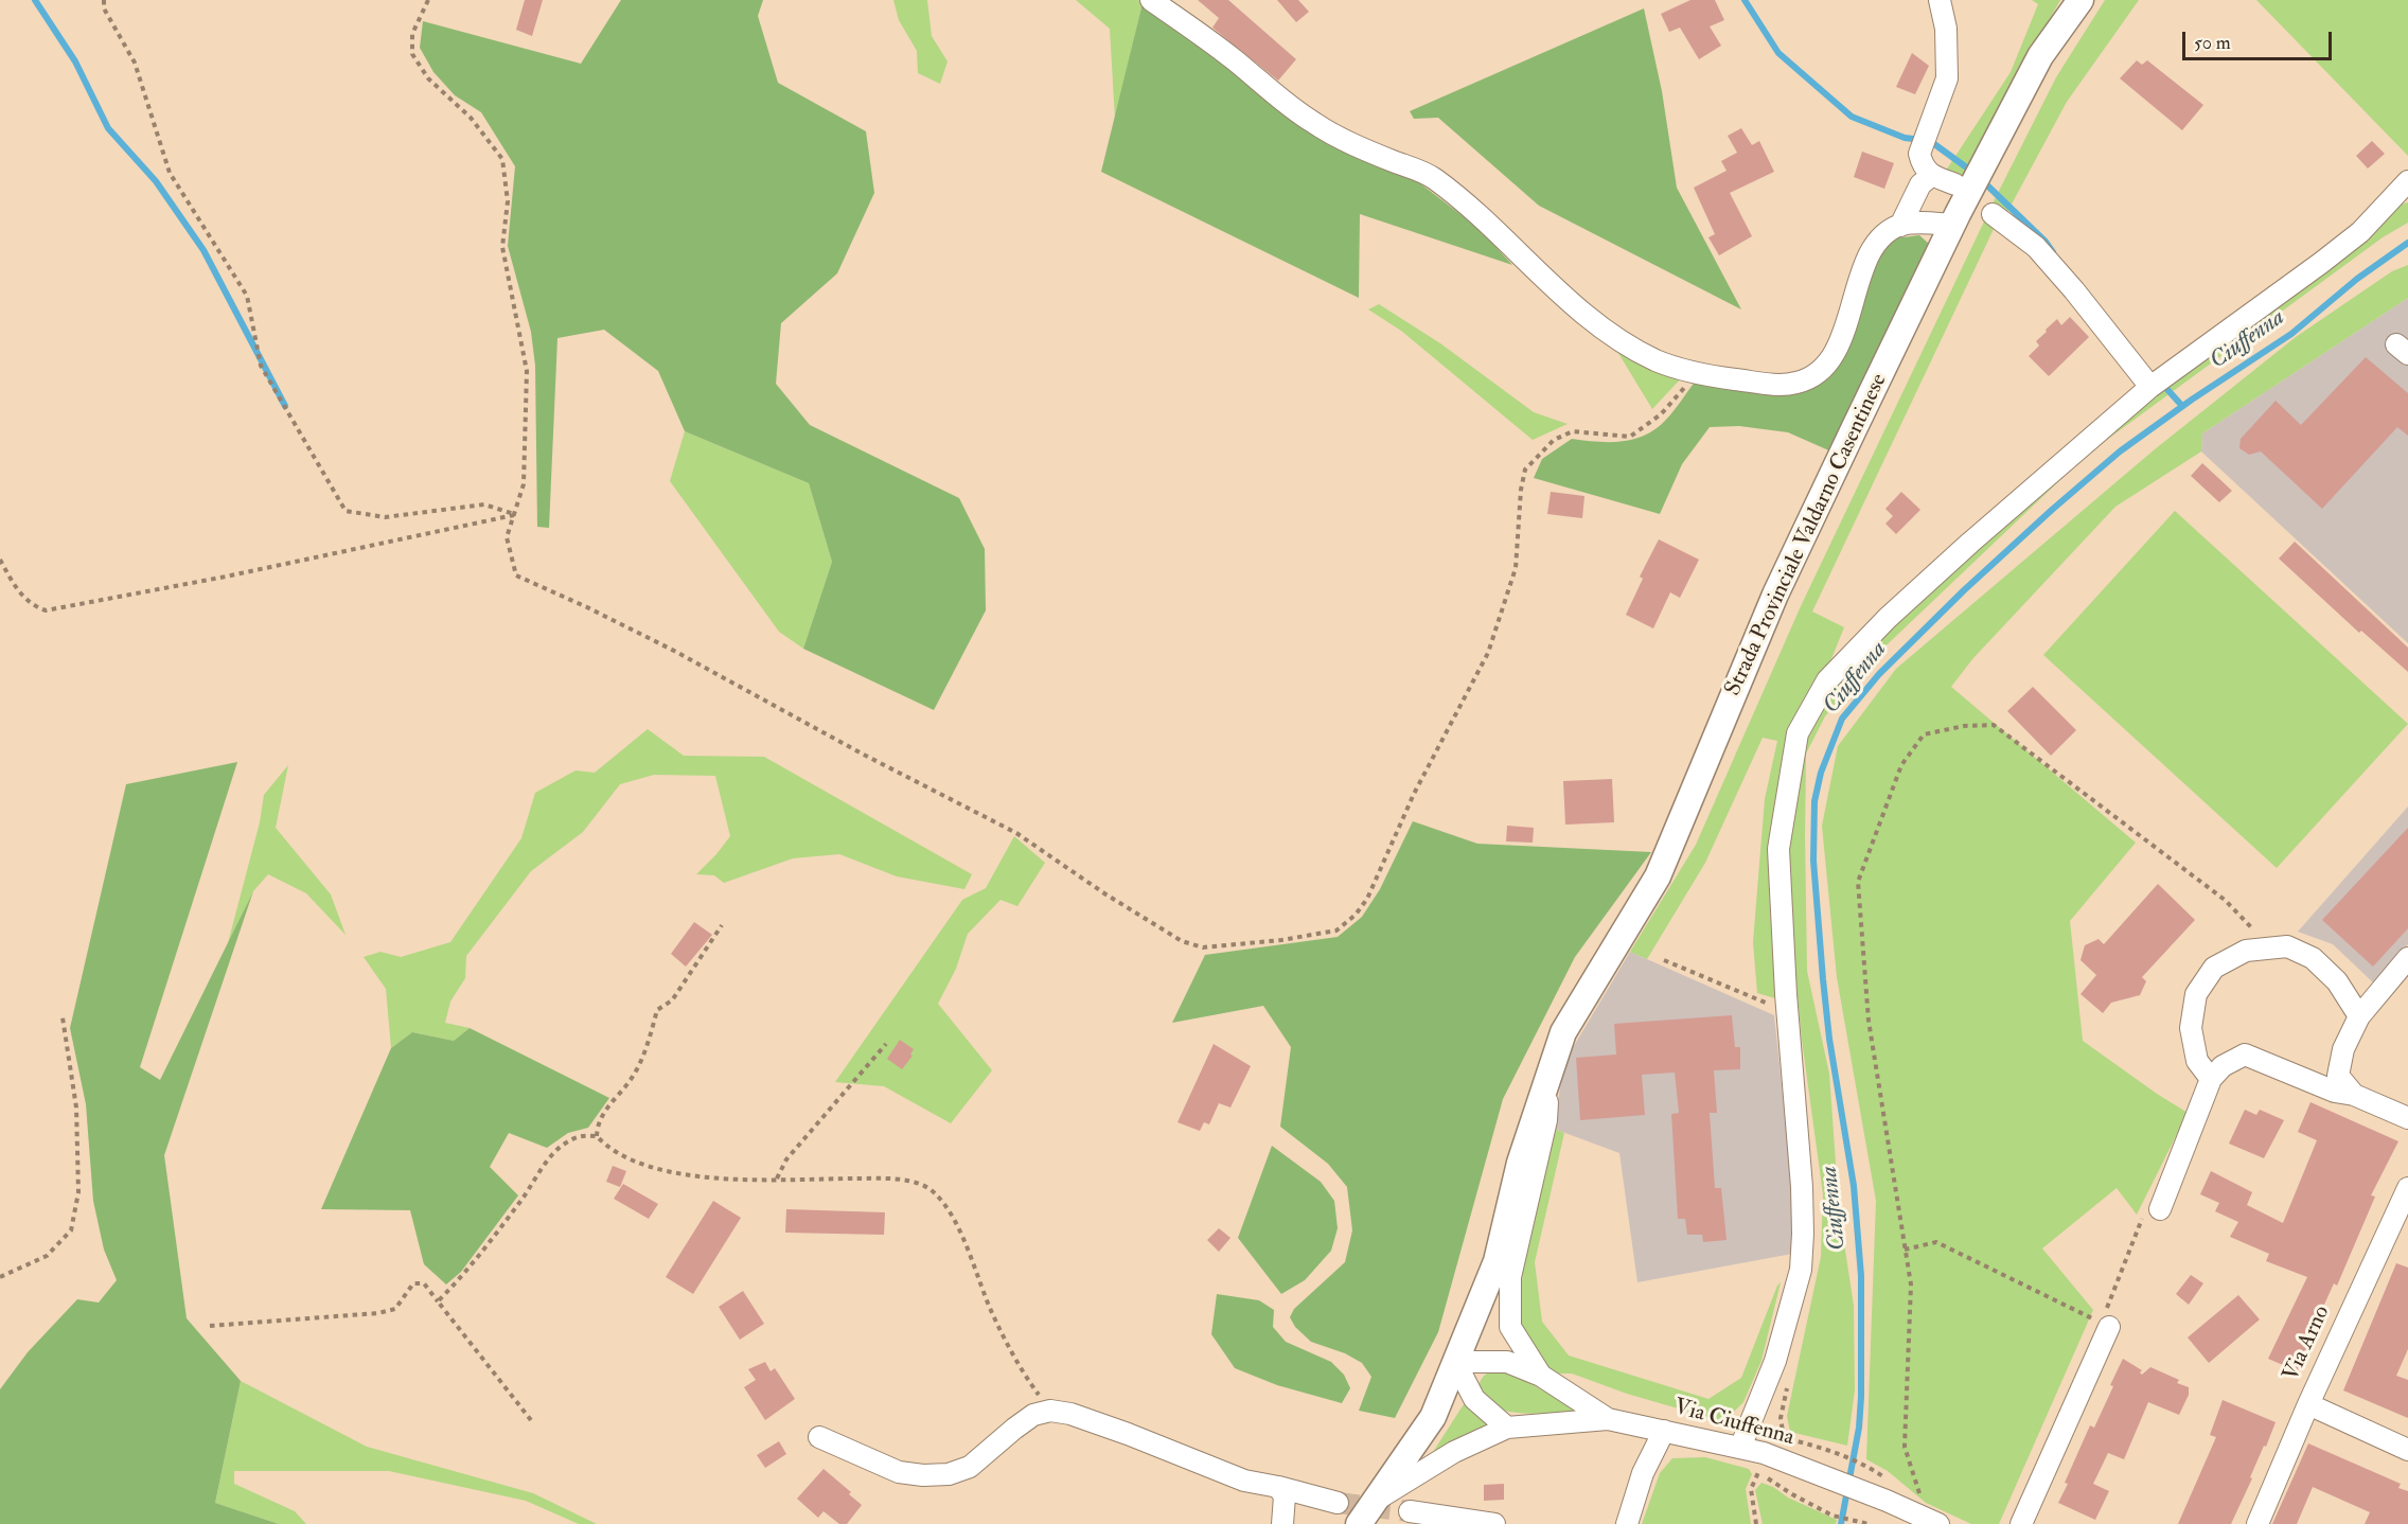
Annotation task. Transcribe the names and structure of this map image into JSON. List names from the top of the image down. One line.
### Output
{"streets":{"main road":["Strada Provinciale Valdarno Casentinese"],"street":["Via Arno","Via Ciuffenna"]},"crossings":[["Strada Provinciale Valdarno Casentinese","Via Ciuffenna"]],"water":["Ciuffenna"],"scale_bar":"50 m"}
